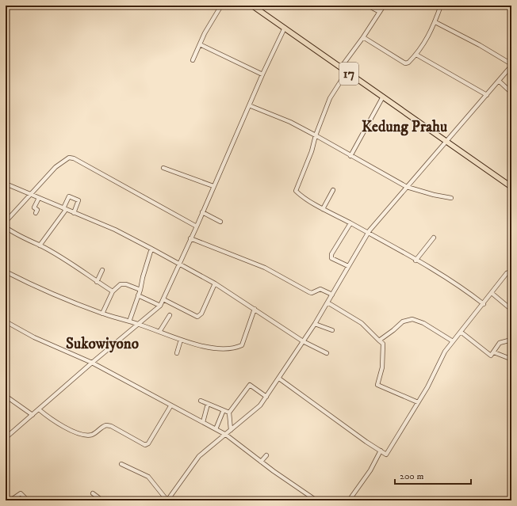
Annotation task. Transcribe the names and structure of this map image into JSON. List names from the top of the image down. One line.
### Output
{"streets":{"highway":["17"]},"districts":["Kedung Prahu","Sukowiyono"],"scale_bar":"200 m"}
